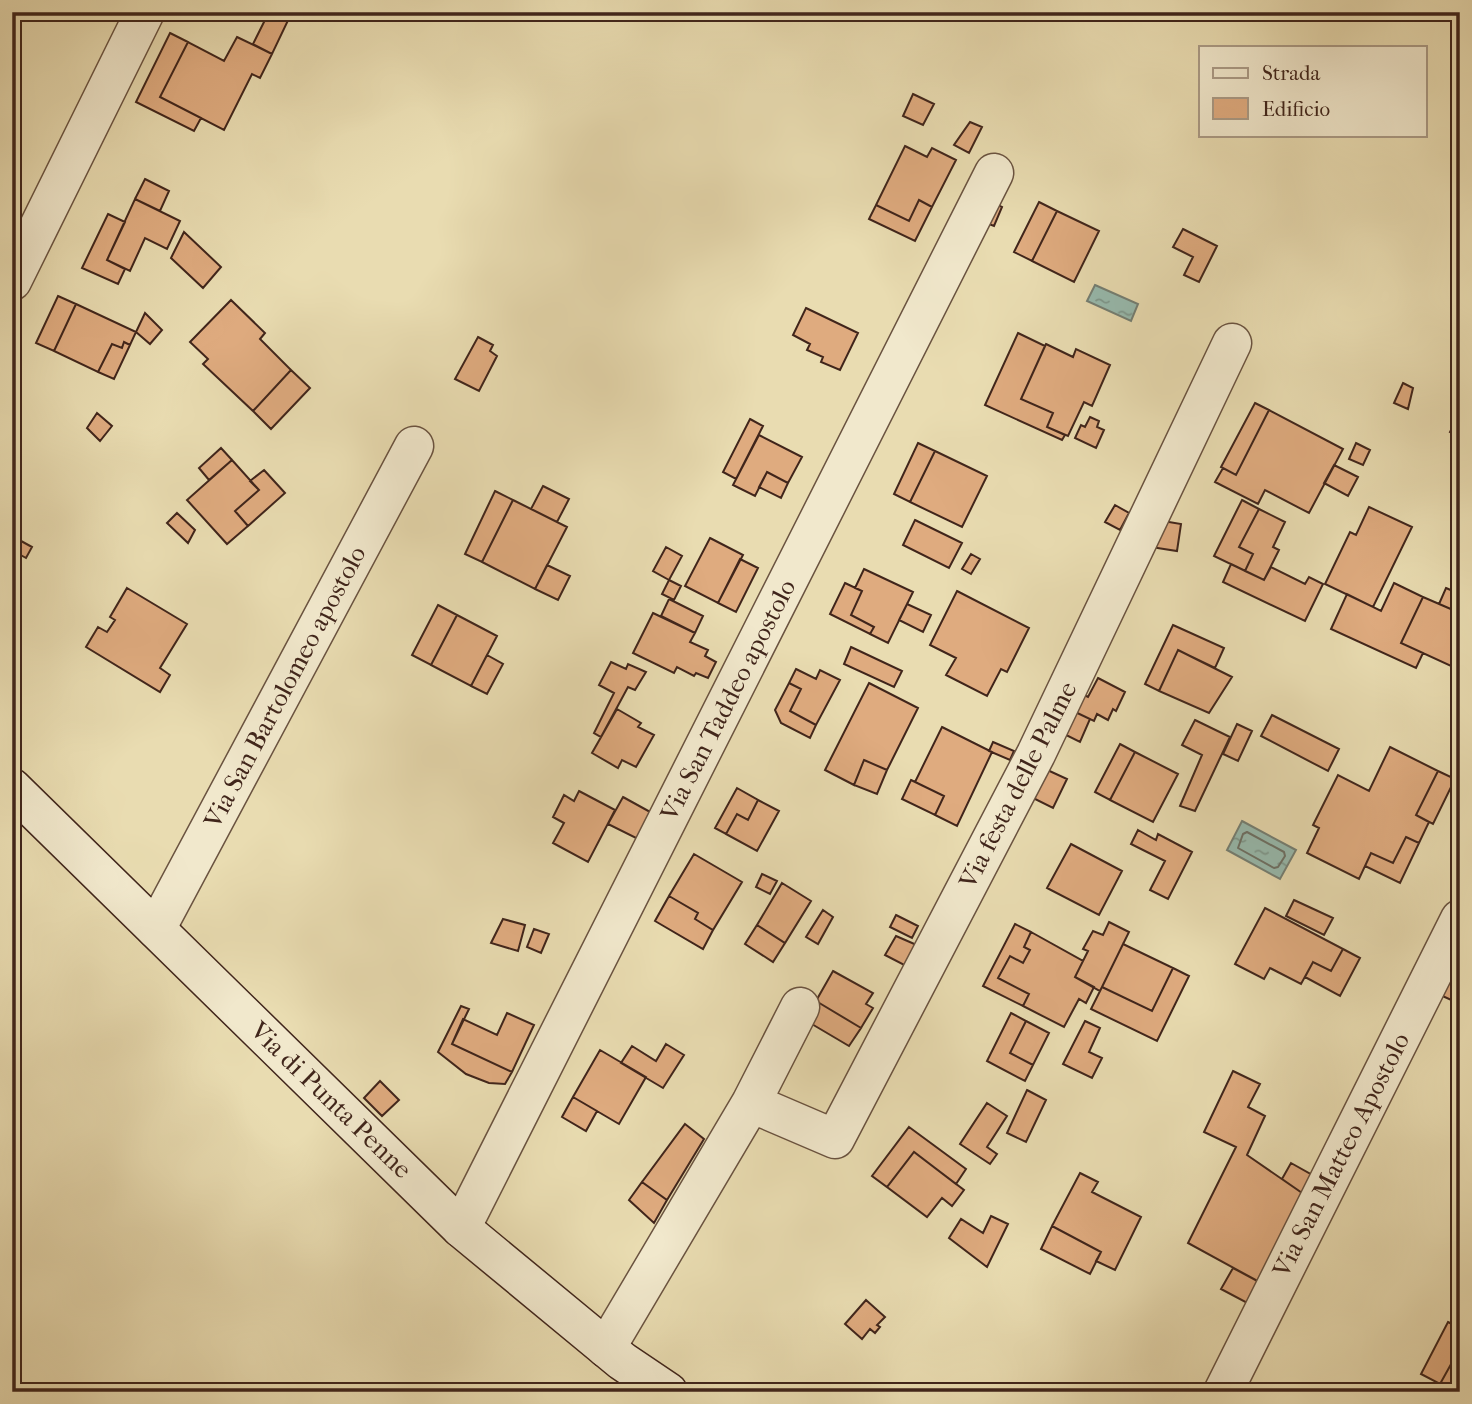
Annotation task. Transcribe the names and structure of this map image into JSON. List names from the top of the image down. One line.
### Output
{"streets":{"street":["Via San Bartolomeo apostolo","Via San Taddeo apostolo","Via festa delle Palme","Via di Punta Penne","Via San Matteo Apostolo"]},"crossings":[["Via San Bartolomeo apostolo","Via di Punta Penne"],["Via San Taddeo apostolo","Via di Punta Penne"]],"legend":["Strada","Edificio"]}
